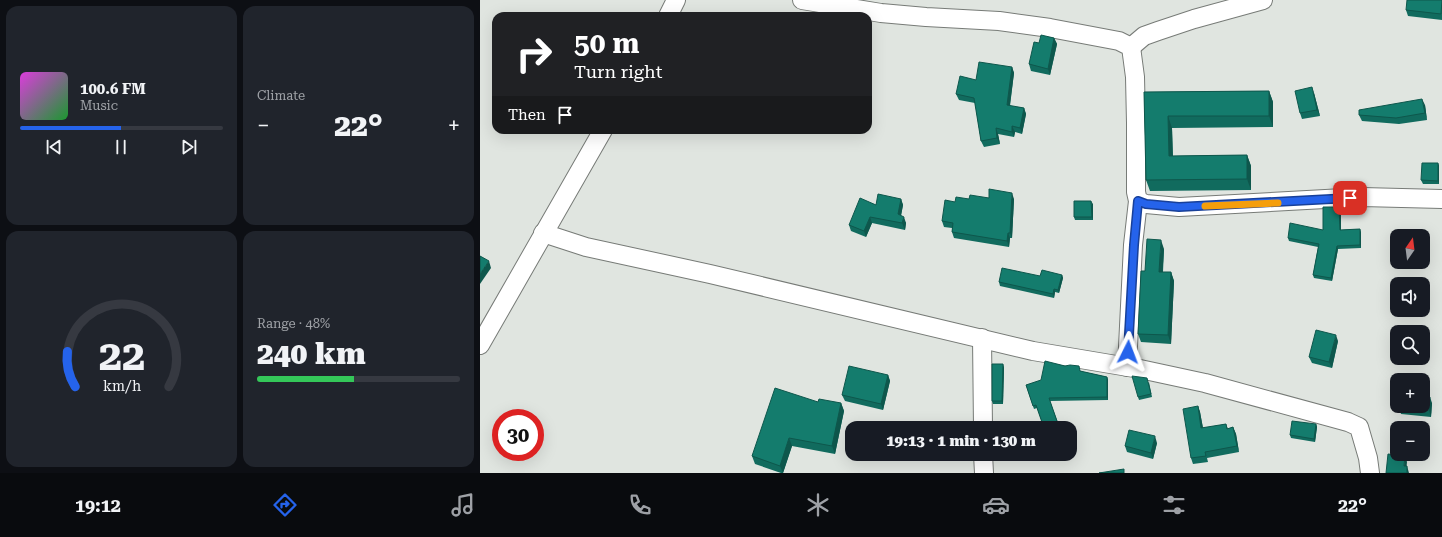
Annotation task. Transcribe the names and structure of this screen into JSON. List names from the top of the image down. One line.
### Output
{"north":"top","page":{"tile":["Climate",["Range · 48%","240 km"]],"turn":["50 m","Turn right"],"song":["100.6 FM","Music"],"then":"Then","heat":["−","22°","+"],"map_buttons":["+","−"],"limit":"30","trip":"19:13 · 1 min · 130 m","tabs":["19:12","22°"],"gauge":["22","km/h"]}}
